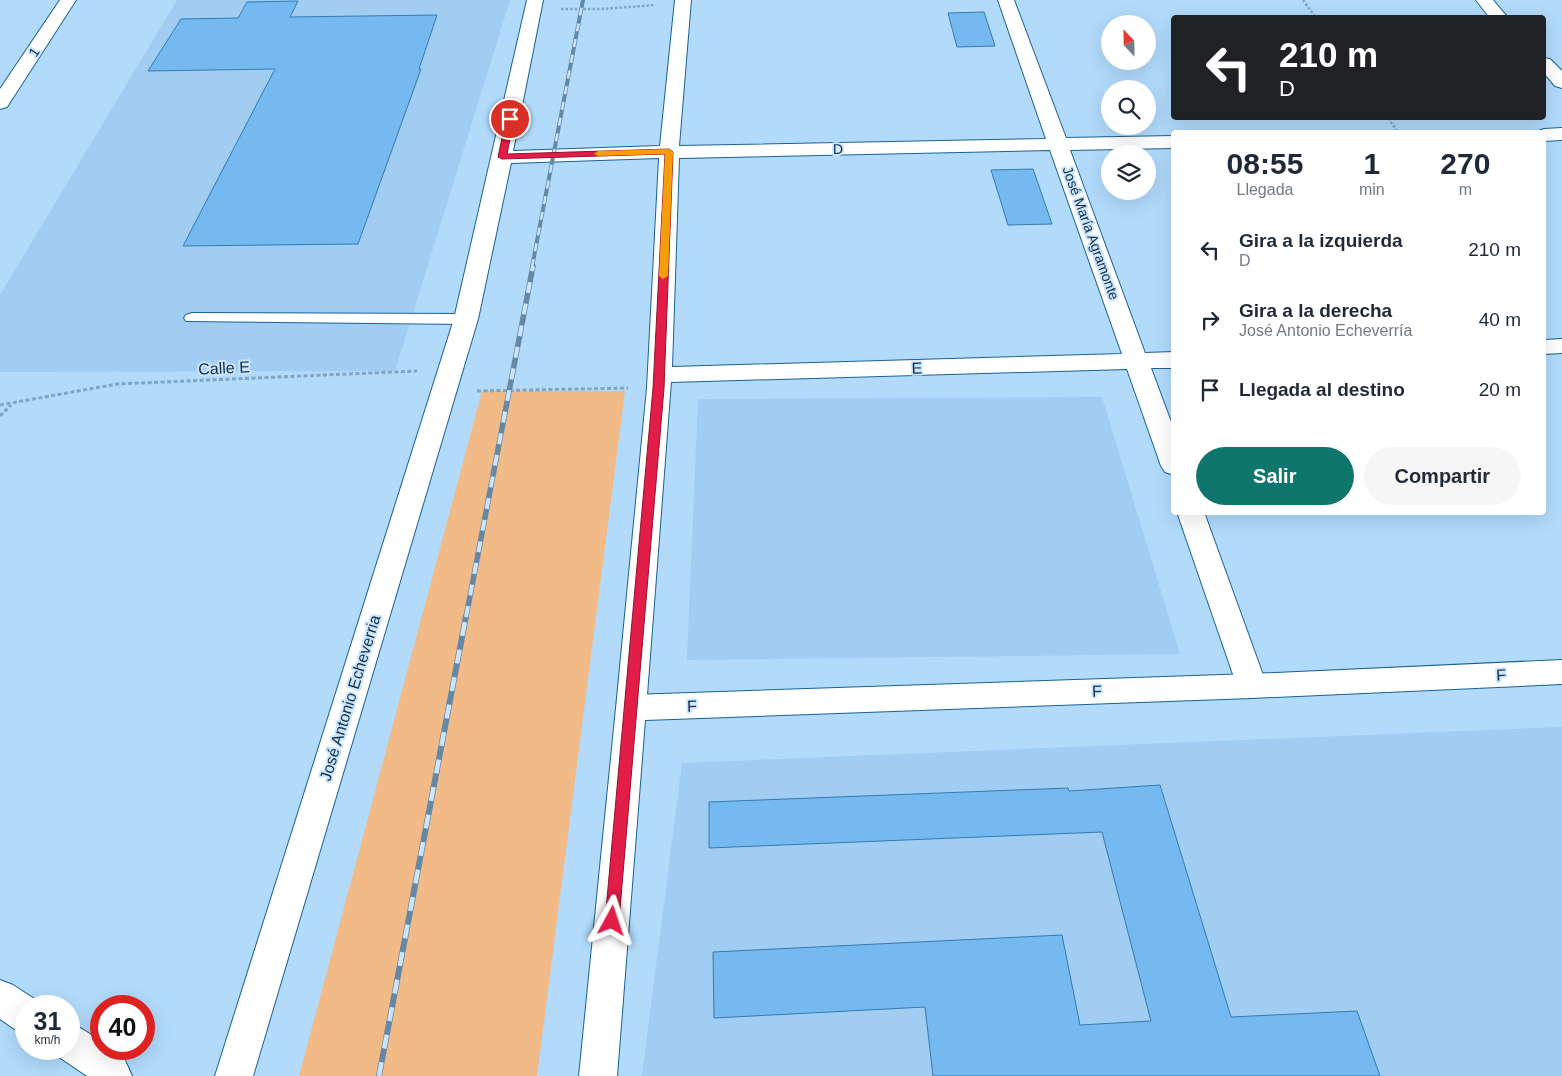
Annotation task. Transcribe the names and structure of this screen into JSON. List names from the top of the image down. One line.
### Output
{"streets":{"street":["1","D","José María Agramonte","E","F","José Antonio Echeverria"],"path":["Calle E"]},"crossings":[["D","José María Agramonte"],["D","José Antonio Echeverria"],["José María Agramonte","E"],["Calle E","E"],["Calle E","José Antonio Echeverria"]],"north":"top","page":{"turn":["210 m","D"],"eta":["08:55","Llegada","1","min","270","m"],"list":[{"name":"Gira a la izquierda","note":"D","value":"210 m"},{"name":"Gira a la derecha","note":"José Antonio Echeverría","value":"40 m"},{"name":"Llegada al destino","value":"20 m"}],"buttons":["Salir","Compartir"],"speed":"31 km/h","limit":"40"}}
